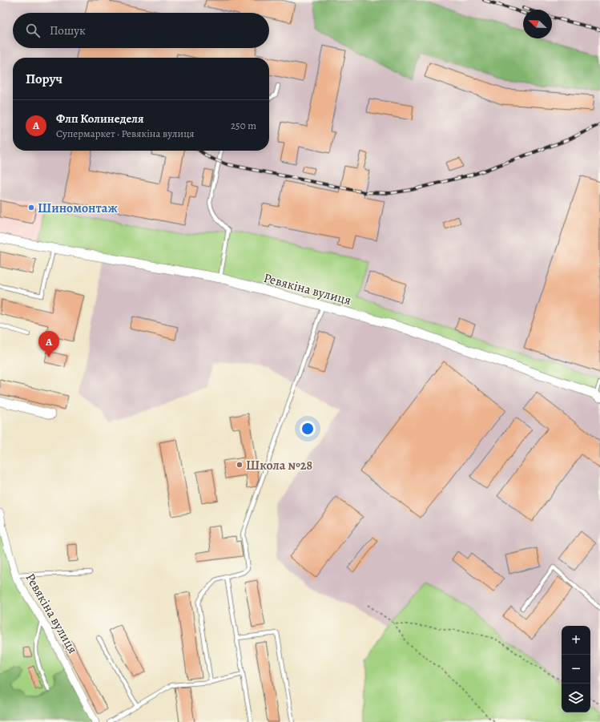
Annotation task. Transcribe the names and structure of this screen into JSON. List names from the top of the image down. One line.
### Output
{"streets":{"street":["Ревякіна вулиця"]},"places":["Шиномонтаж","Школа №28"],"north":"top left","page":{"search":"Пошук","heading":"Поруч","list":[{"mark":"A","name":"Флп Колинеделя","note":"Супермаркет · Ревякіна вулиця","value":"250 m"}],"pins":"A","map_buttons":["+","−"]}}
